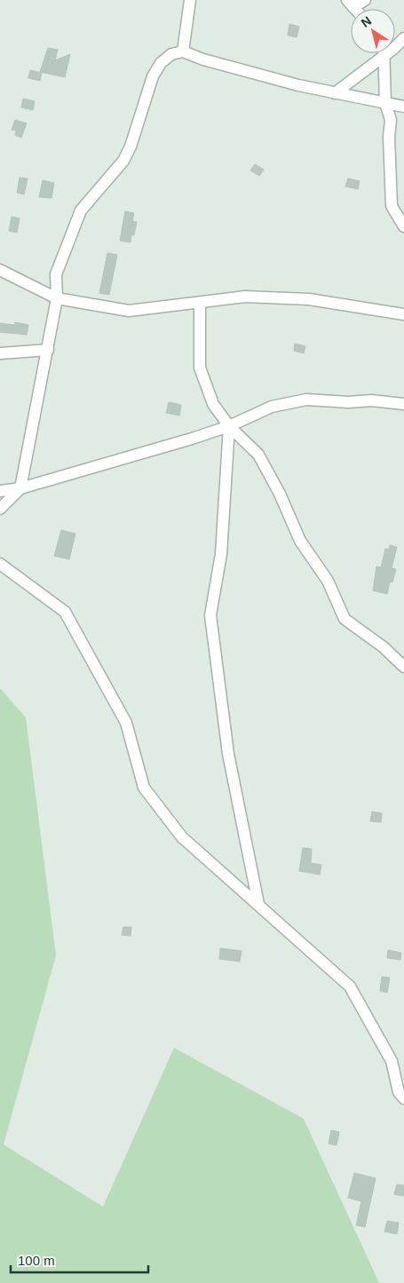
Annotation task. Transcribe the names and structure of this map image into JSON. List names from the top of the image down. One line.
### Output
{"scale_bar":"100 m","north":"top left"}
